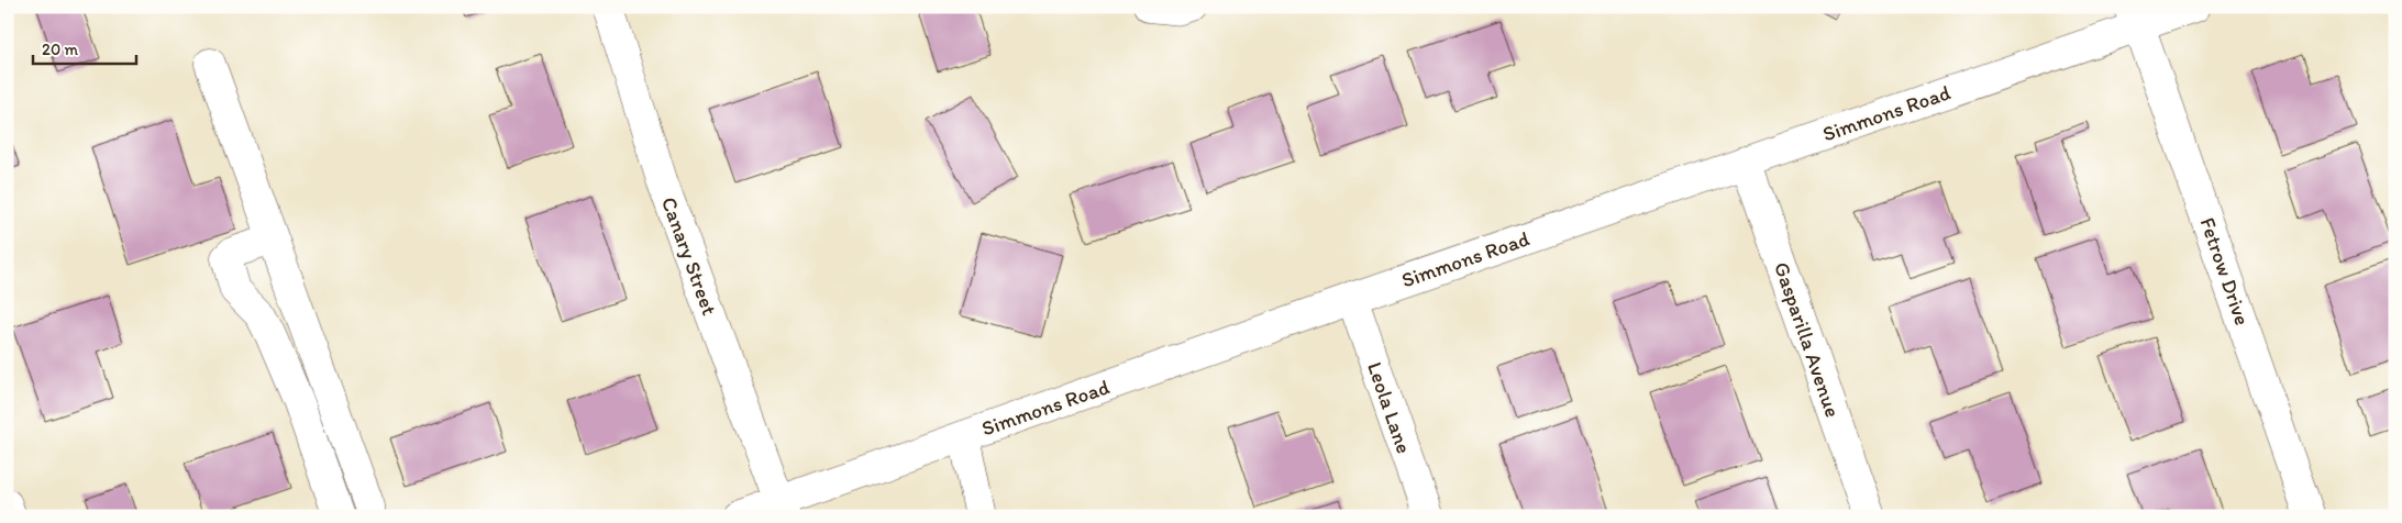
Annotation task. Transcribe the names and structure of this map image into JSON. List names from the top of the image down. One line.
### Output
{"streets":{"street":["Simmons Road","Canary Street","Fetrow Drive","Gasparilla Avenue","Leola Lane"]},"crossings":[["Simmons Road","Canary Street"],["Simmons Road","Fetrow Drive"],["Simmons Road","Gasparilla Avenue"],["Simmons Road","Leola Lane"]],"scale_bar":"20 m"}
